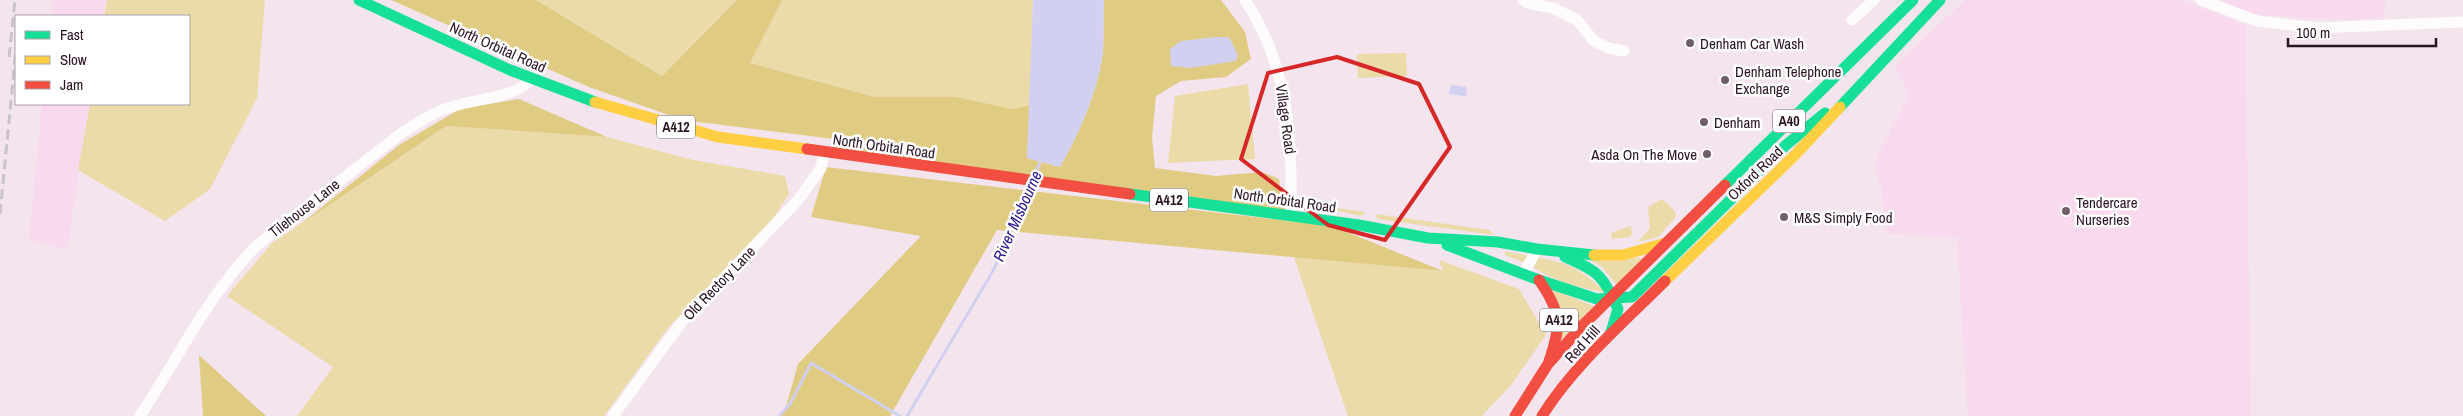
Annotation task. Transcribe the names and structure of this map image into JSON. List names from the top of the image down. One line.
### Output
{"streets":{"main road":["North Orbital Road","A40","A412","Oxford Road","Red Hill"],"street":["Village Road","Tilehouse Lane","Old Rectory Lane"]},"crossings":[["North Orbital Road","Village Road"],["North Orbital Road","A40"],["North Orbital Road","A412"],["North Orbital Road","Oxford Road"],["North Orbital Road","Tilehouse Lane"],["North Orbital Road","Old Rectory Lane"],["North Orbital Road","Red Hill"],["A40","Oxford Road"],["A40","Red Hill"],["A412","Red Hill"],["Oxford Road","Red Hill"]],"water":["River Misbourne"],"places":["Denham Car Wash","Denham Telephone Exchange","Denham","Asda On The Move","Tendercare Nurseries","M&S Simply Food"],"legend":["Fast","Slow","Jam"],"scale_bar":"100 m"}
